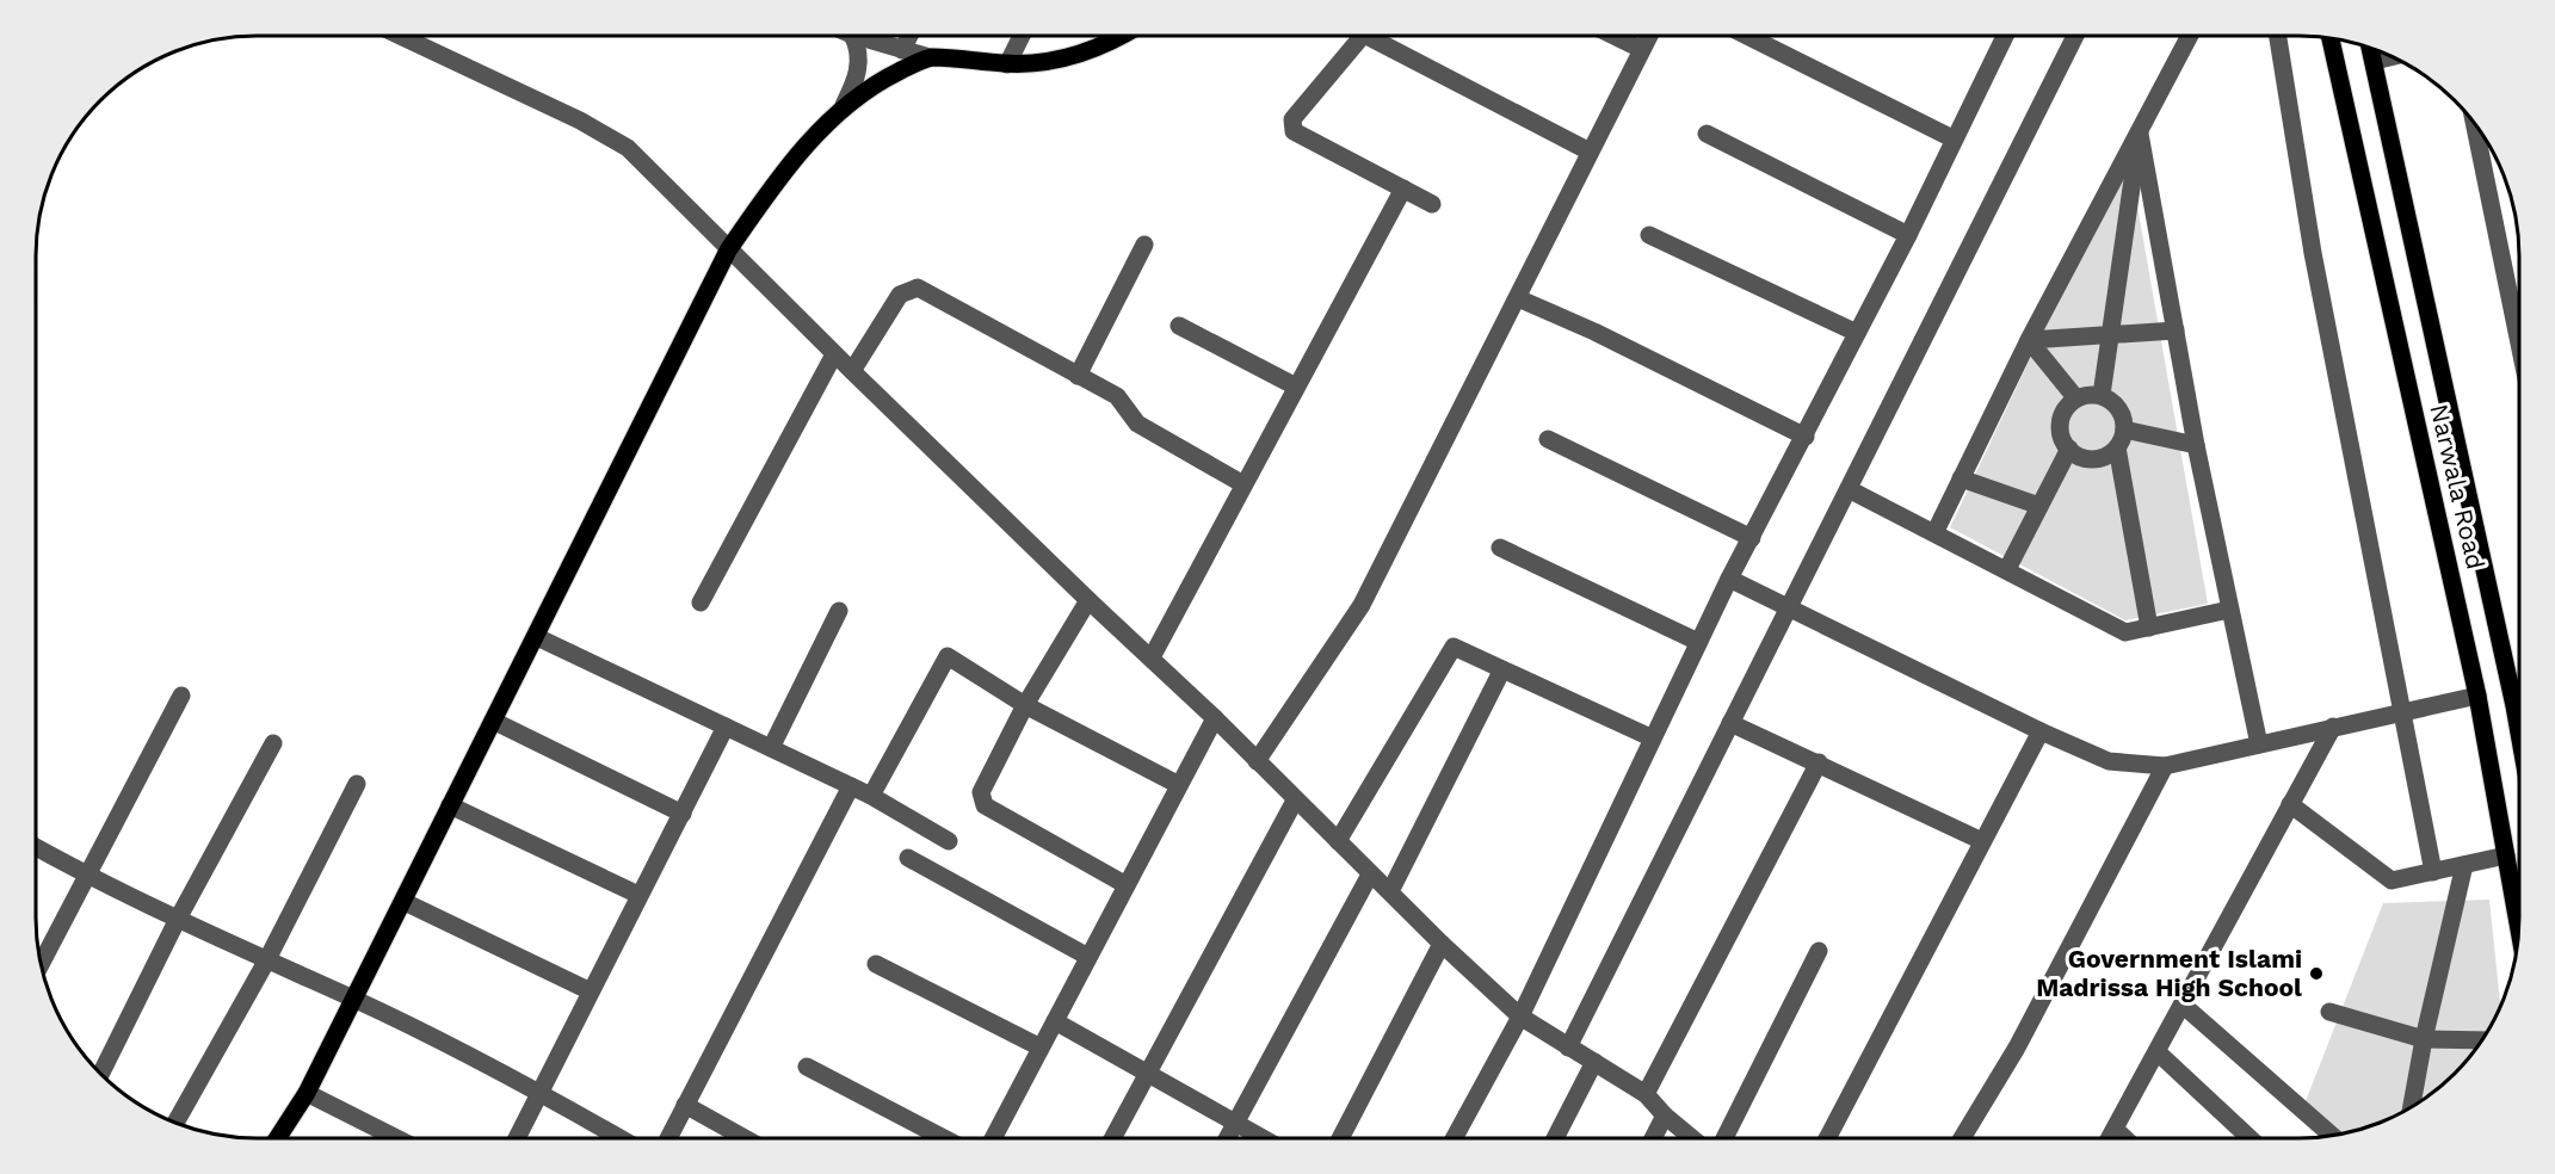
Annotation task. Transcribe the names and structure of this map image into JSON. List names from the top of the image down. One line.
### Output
{"streets":{"main road":["Narwala Road"]},"places":["Government Islami Madrissa High School"]}
